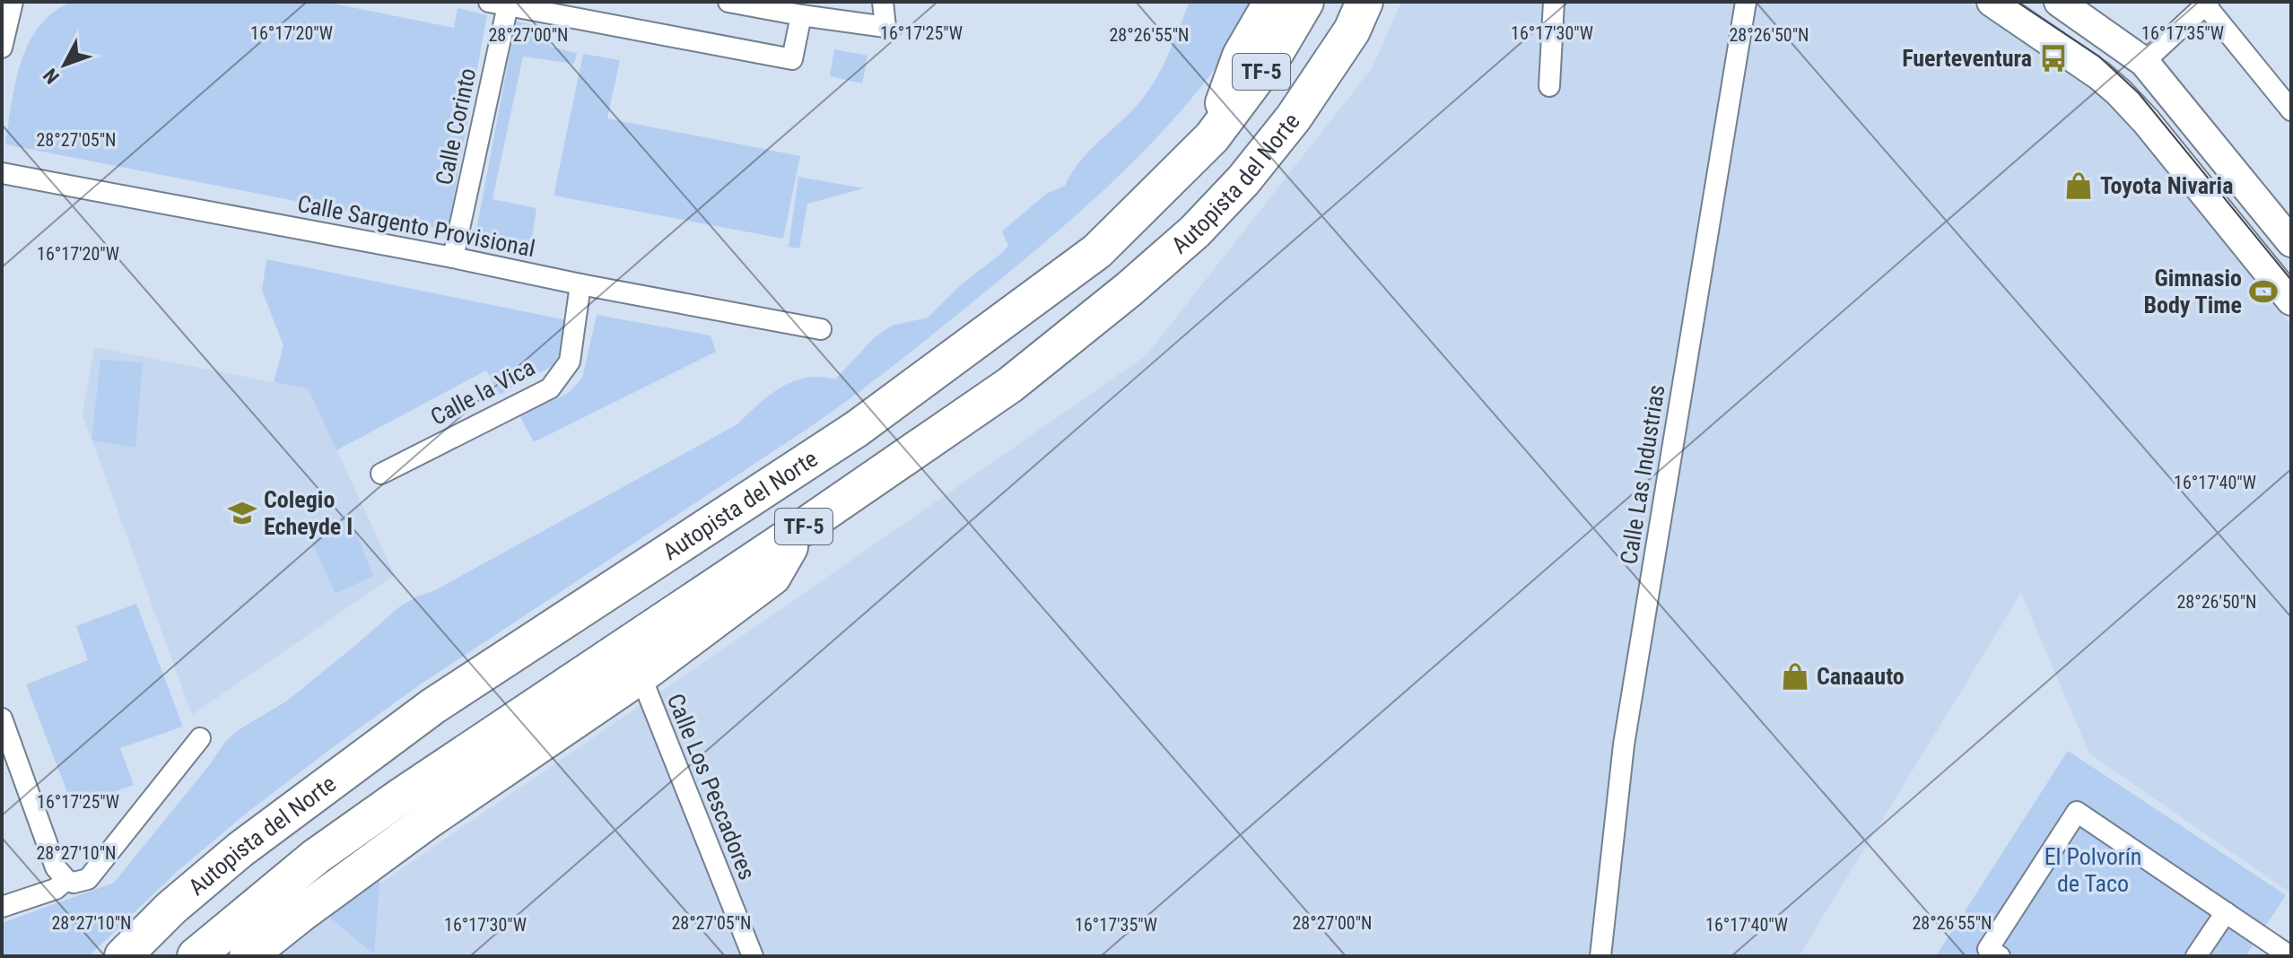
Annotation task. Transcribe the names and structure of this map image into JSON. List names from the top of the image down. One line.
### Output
{"streets":{"highway":["TF-5","Autopista del Norte"],"street":["Calle Corinto","Calle Sargento Provisional","Calle la Vica","Calle Las Industrias","Calle Los Pescadores"]},"crossings":[["Calle Corinto","Calle Sargento Provisional"],["Calle Sargento Provisional","Calle la Vica"]],"parks":["El Polvorín de Taco"],"places":{"bus stop":["Fuerteventura"],"shop":["Toyota Nivaria","Canaauto"],"sports":["Gimnasio Body Time"],"school or university":["Colegio Echeyde I"]},"north":"bottom left","coordinates":["16°17'20\"W","16°17'25\"W","16°17'30\"W","16°17'35\"W","28°27'00\"N","28°26'55\"N","28°26'50\"N","28°27'05\"N","16°17'40\"W","28°27'10\"N"]}
